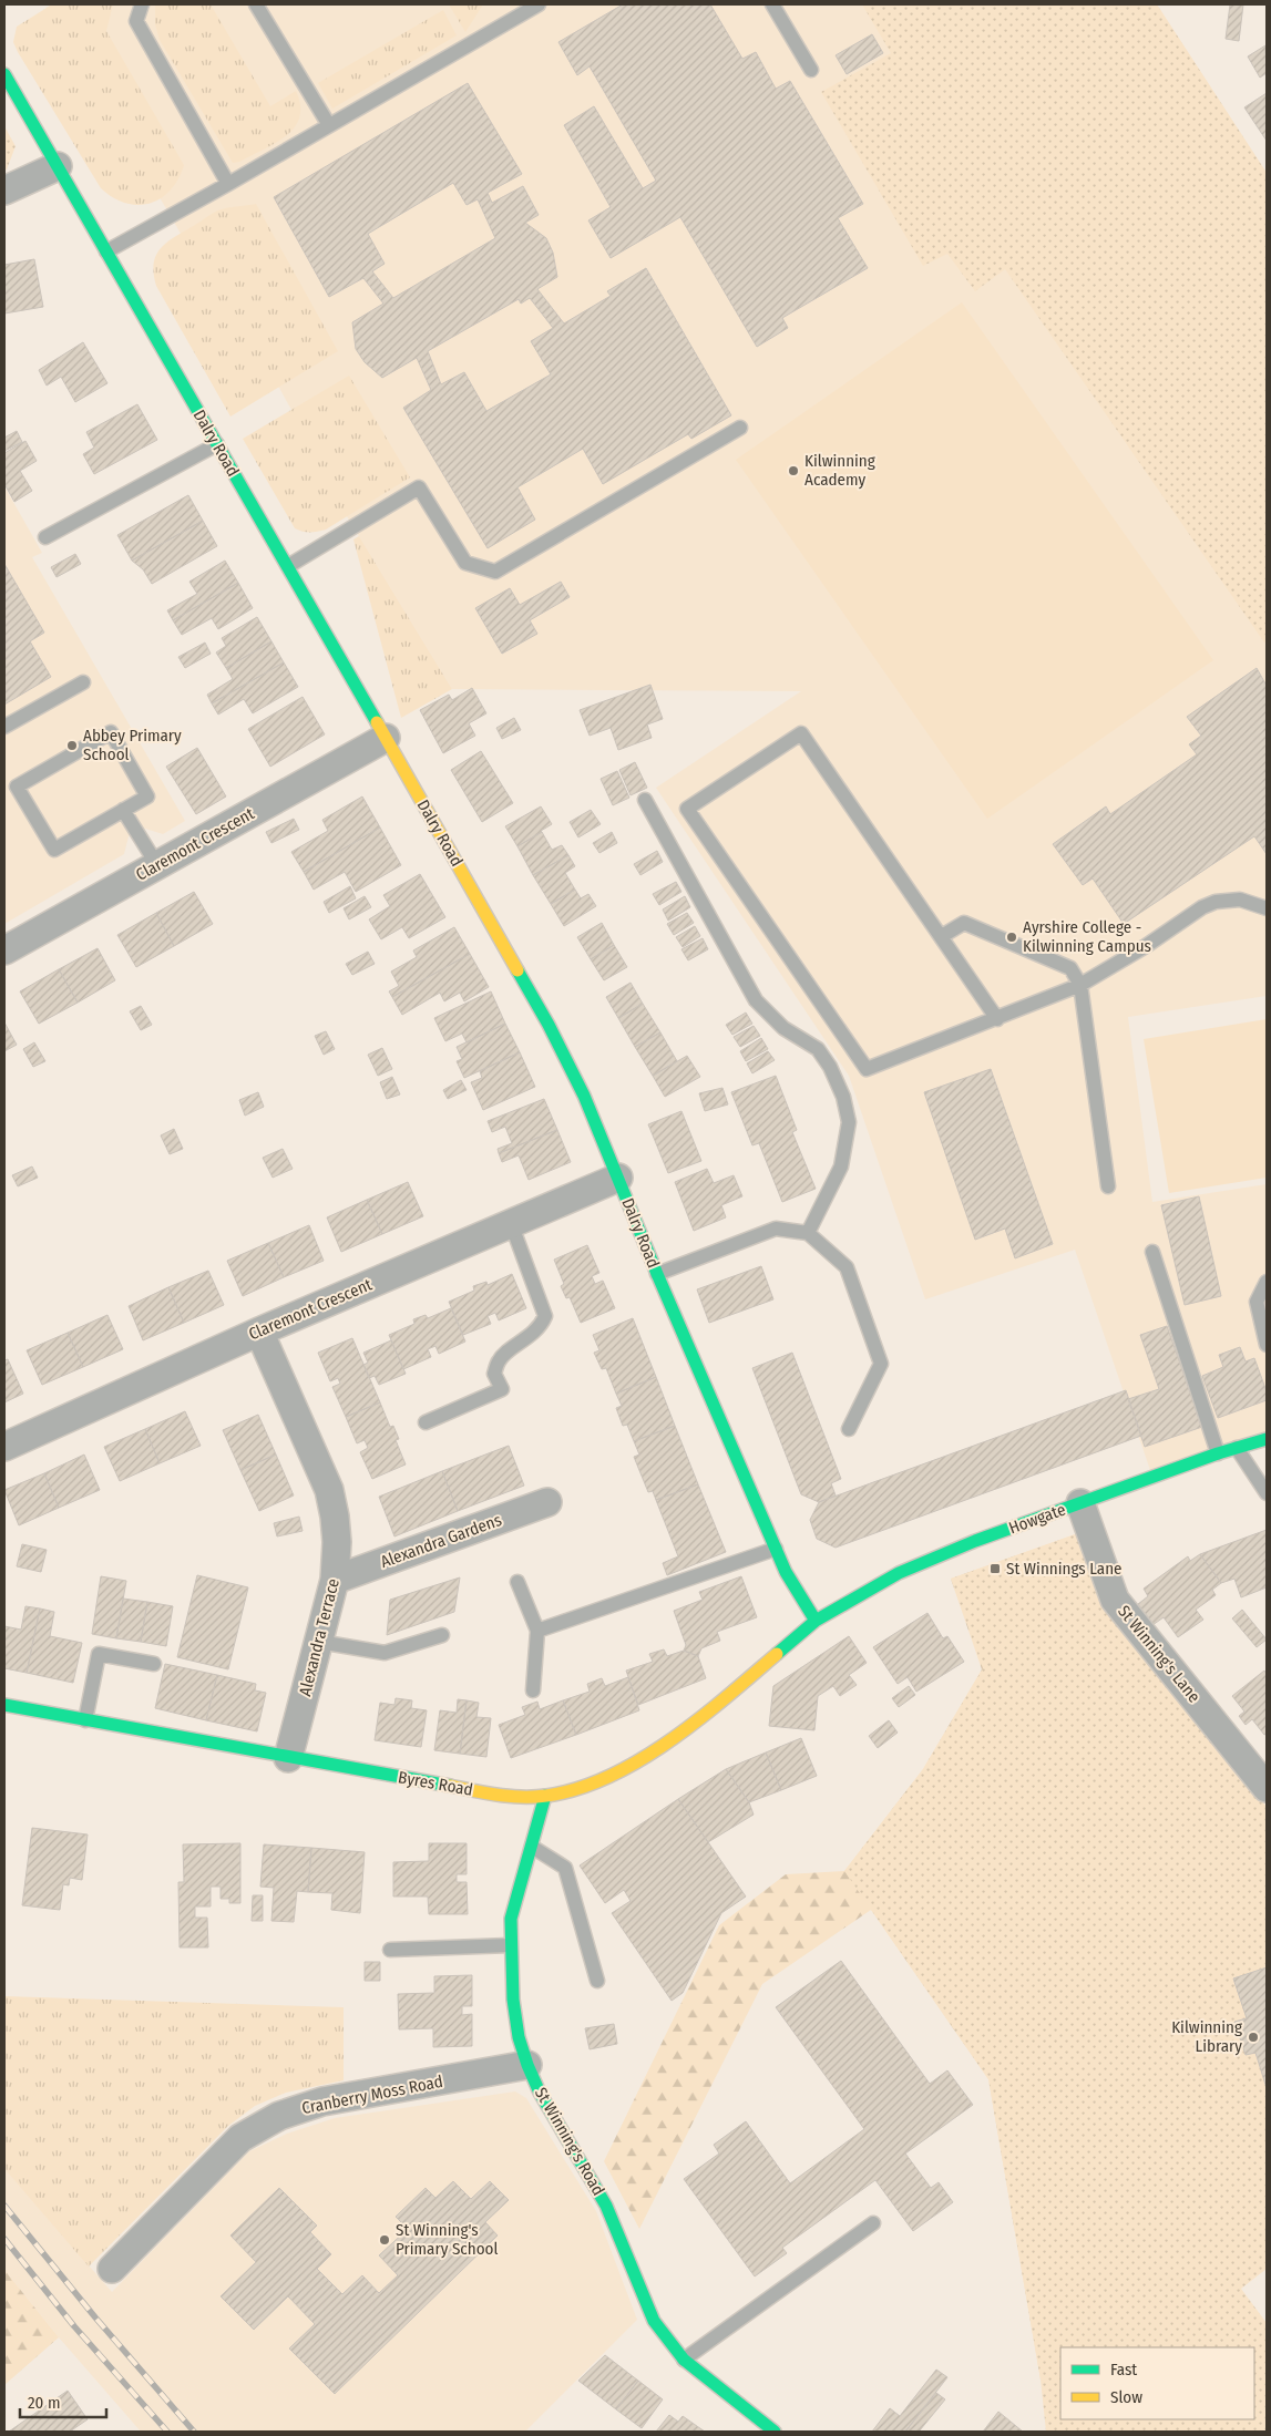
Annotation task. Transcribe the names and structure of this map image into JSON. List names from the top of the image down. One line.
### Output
{"streets":{"main road":["Dalry Road","Howgate","Byres Road","St Winning's Road"],"street":["Claremont Crescent","Alexandra Gardens","Alexandra Terrace","St Winning's Lane","Cranberry Moss Road"]},"crossings":[["Dalry Road","Claremont Crescent"],["Dalry Road","Howgate"],["Dalry Road","Byres Road"],["Claremont Crescent","Alexandra Terrace"],["Howgate","St Winning's Lane"],["Howgate","Byres Road"],["Alexandra Gardens","Alexandra Terrace"],["Alexandra Terrace","Byres Road"],["Byres Road","St Winning's Road"],["Cranberry Moss Road","St Winning's Road"]],"places":{"other":["Kilwinning Academy","Abbey Primary School","Ayrshire College - Kilwinning Campus","Kilwinning Library","St Winning's Primary School"],"transit":["St Winnings Lane"]},"legend":["Fast","Slow"],"scale_bar":"20 m"}
